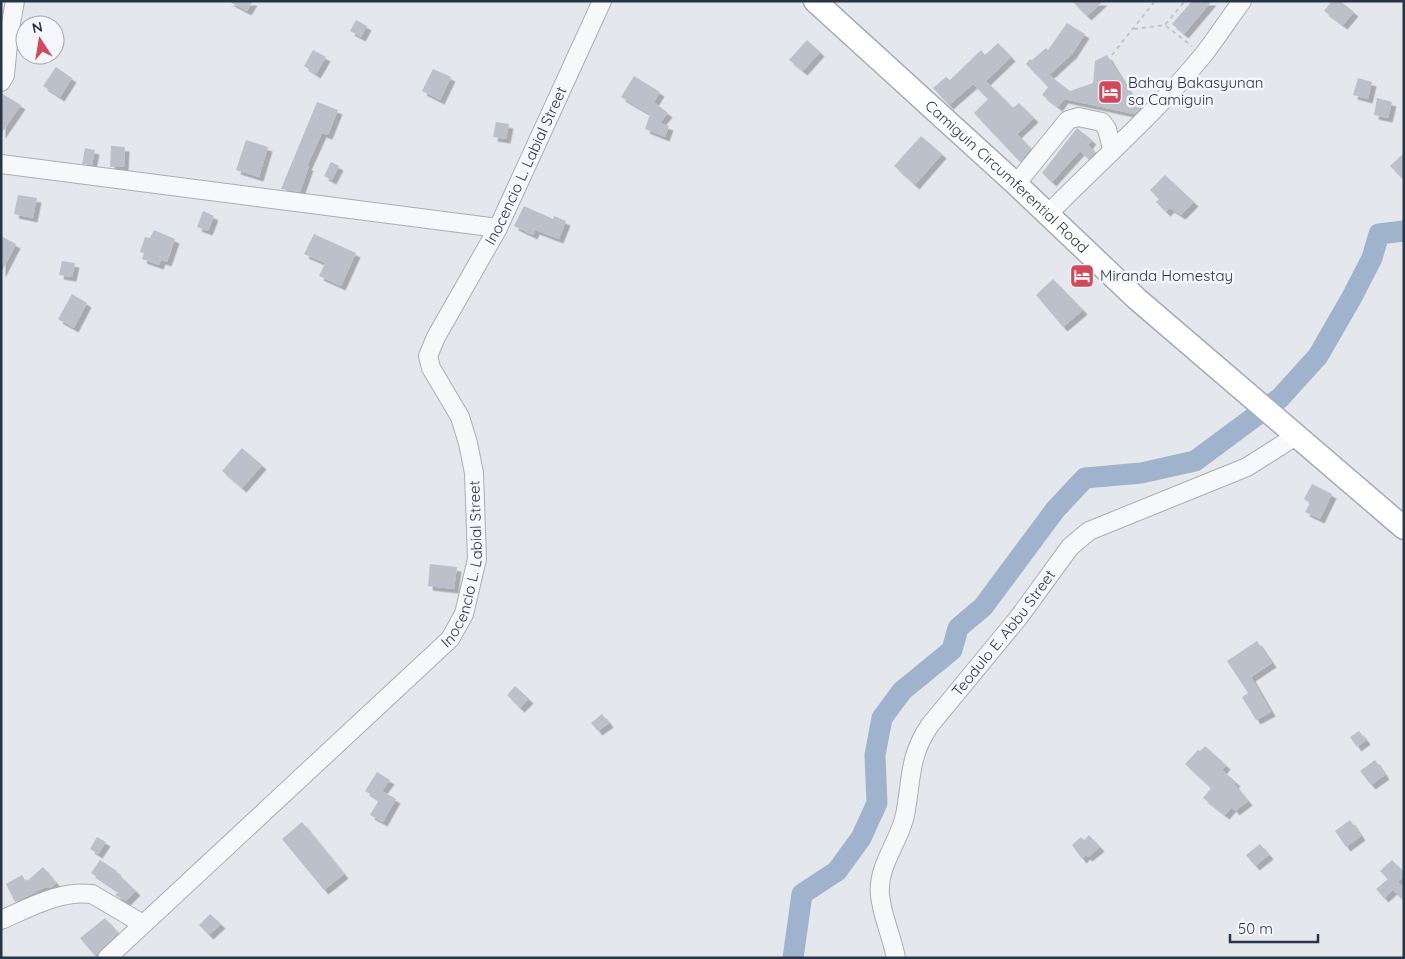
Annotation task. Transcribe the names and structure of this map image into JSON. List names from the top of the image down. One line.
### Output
{"streets":{"main road":["Camiguin Circumferential Road"],"street":["Inocencio L. Labial Street","Teodulo E. Abbu Street"]},"crossings":[["Camiguin Circumferential Road","Teodulo E. Abbu Street"]],"places":{"hotel":["Bahay Bakasyunan sa Camiguin","Miranda Homestay"]},"scale_bar":"50 m","north":"top"}
